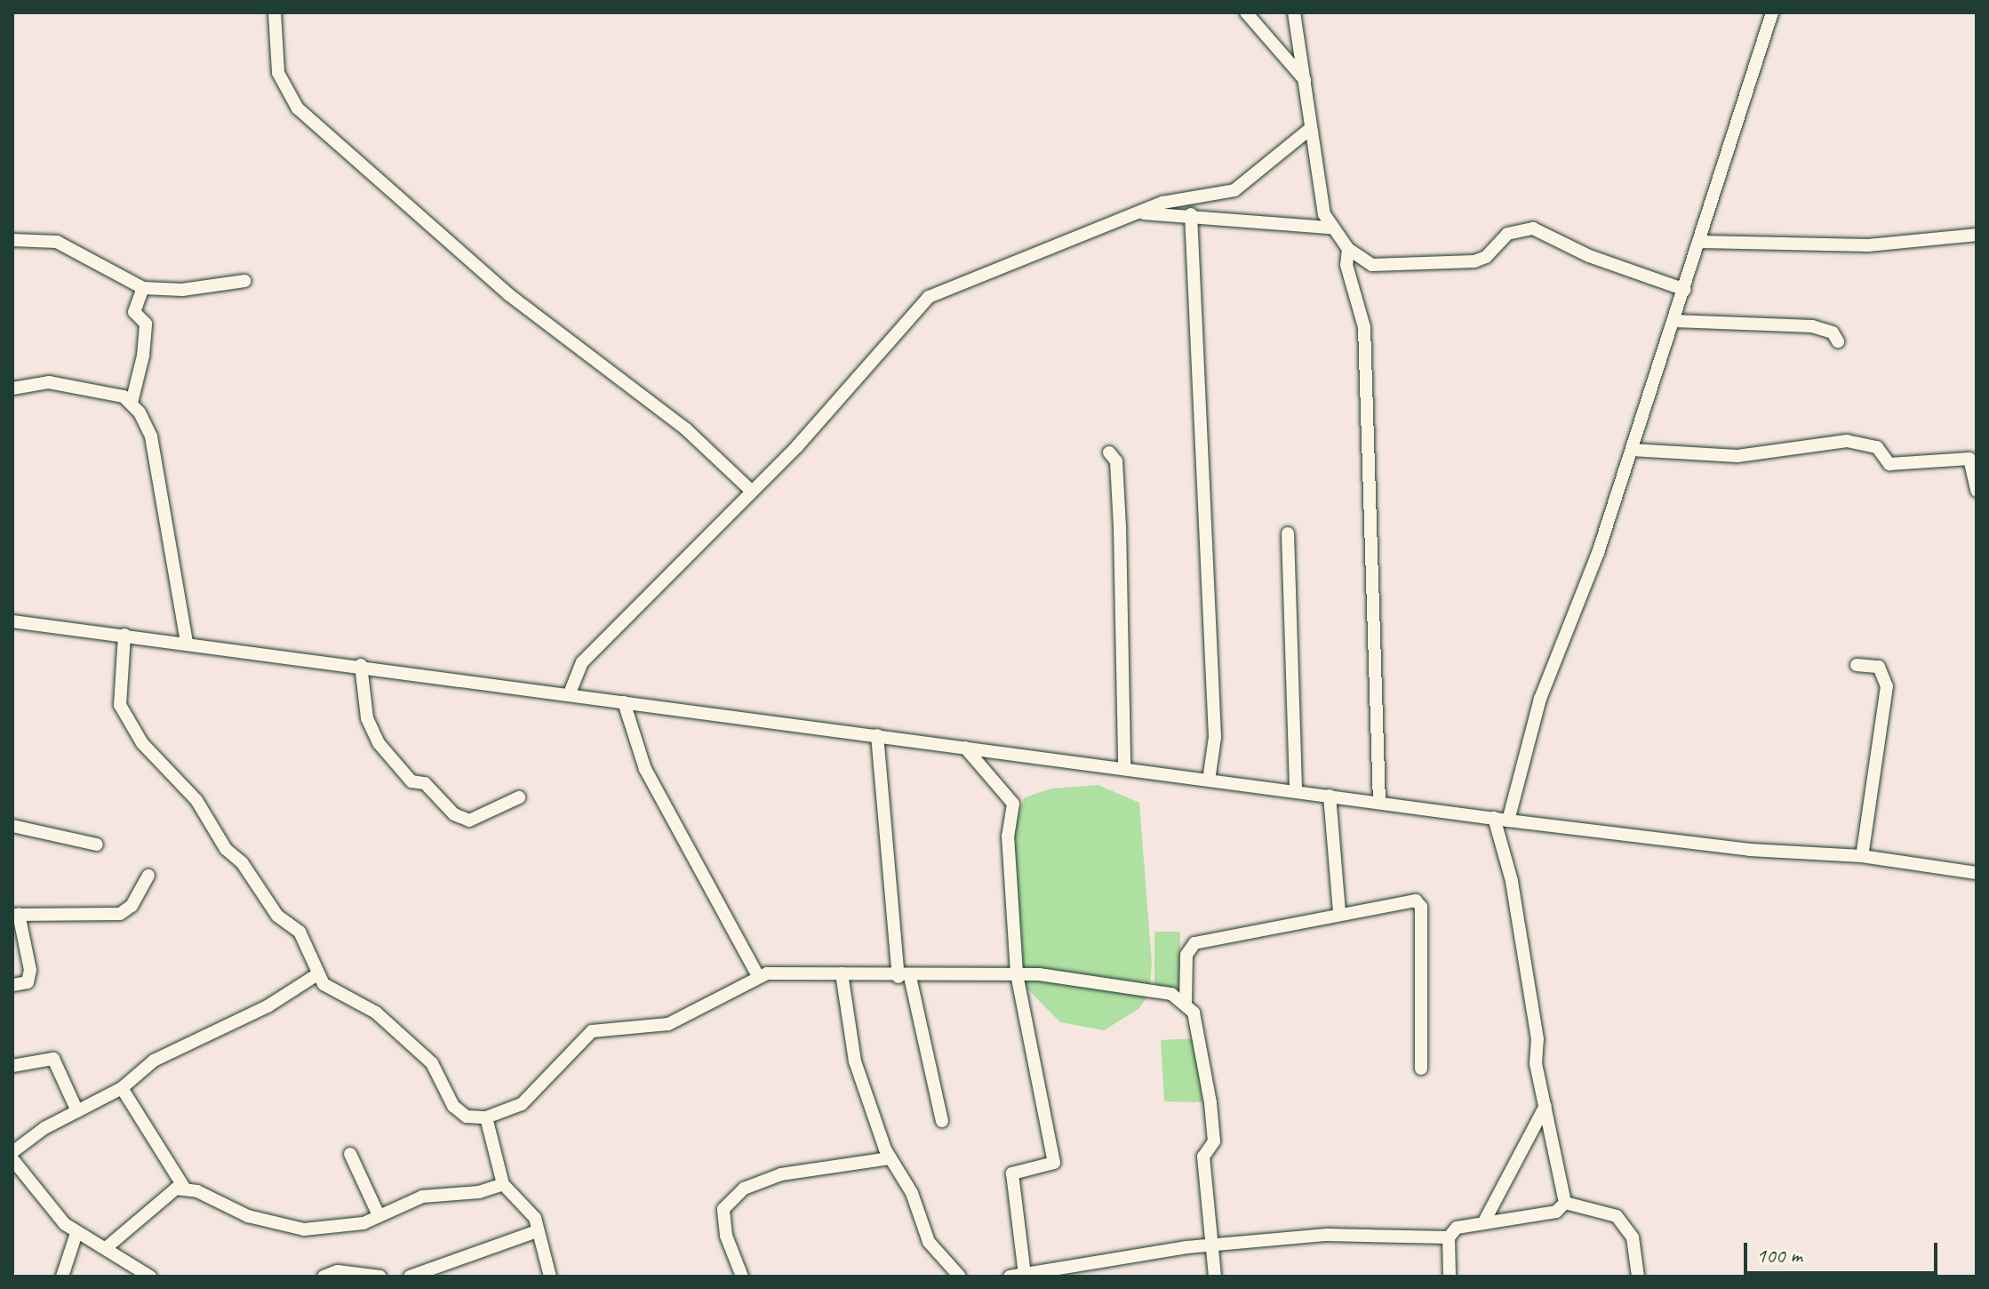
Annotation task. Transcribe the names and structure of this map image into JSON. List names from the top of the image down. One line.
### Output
{"scale_bar":"100 m"}
